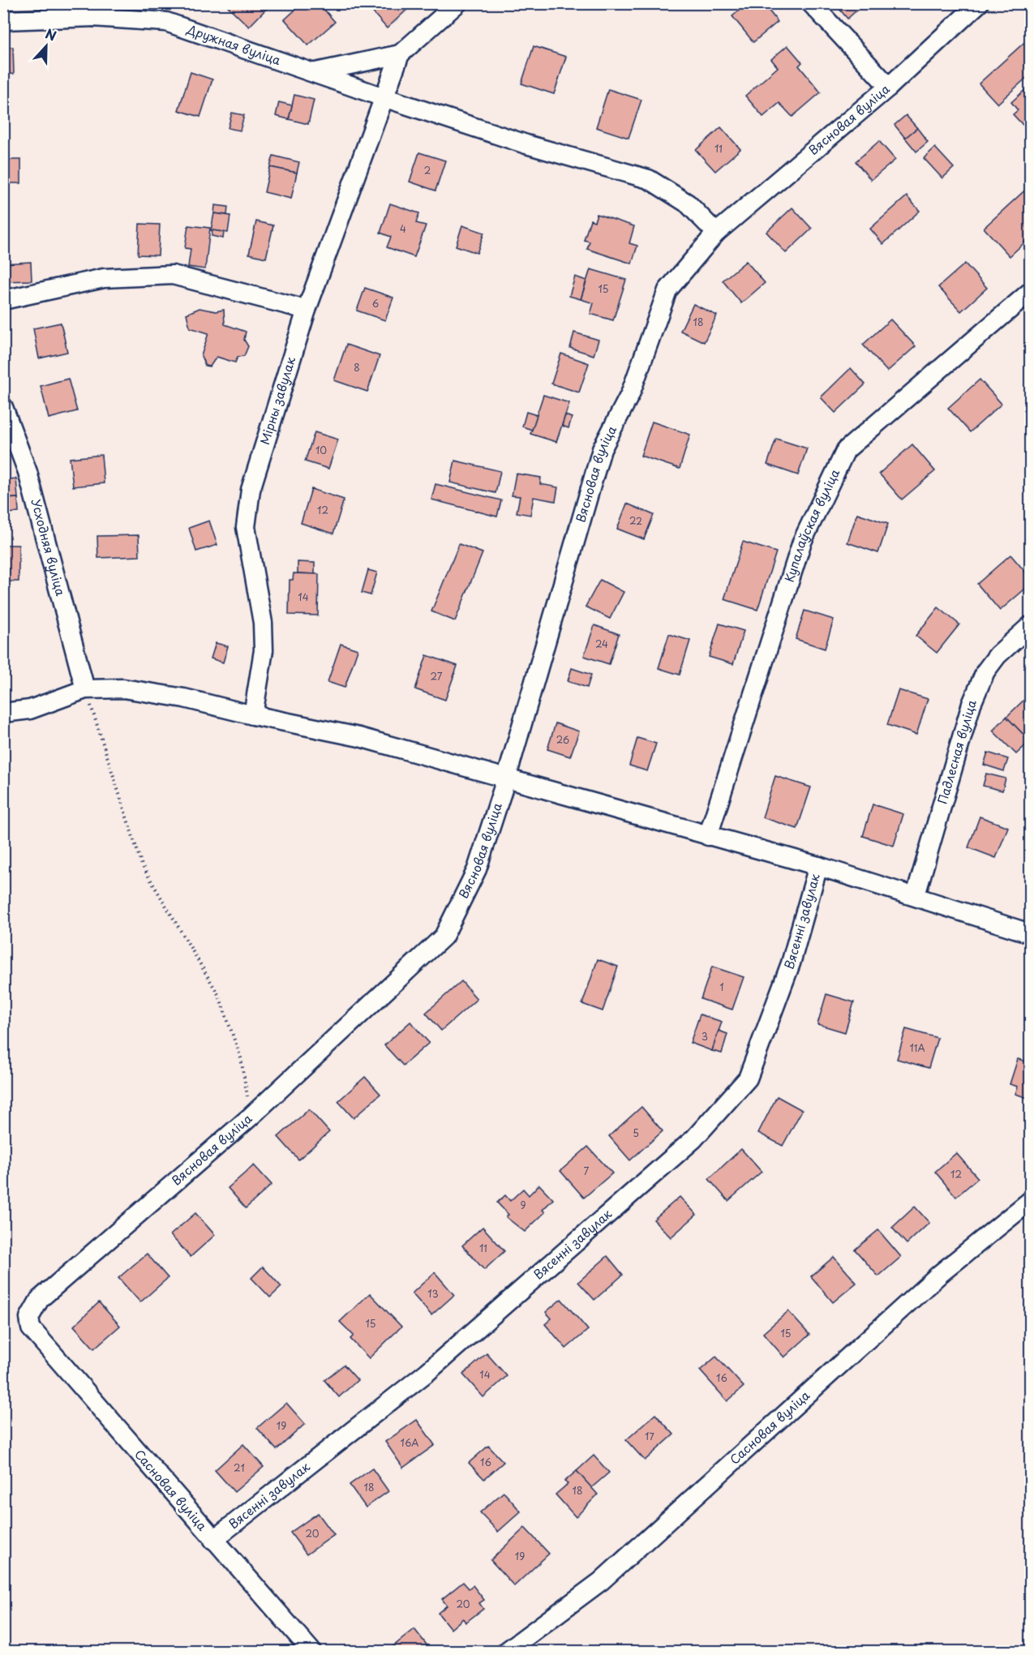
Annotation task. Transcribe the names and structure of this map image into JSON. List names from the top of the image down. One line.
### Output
{"streets":{"street":["Дружная вуліца","Вясновая вуліца","Мірны завулак","Купалаўская вуліца","Усходняя вуліца","Падлесная вуліца","Вясенні завулак","Сасновая вуліца"]},"crossings":[["Дружная вуліца","Мірны завулак"],["Вясновая вуліца","Сасновая вуліца"],["Вясенні завулак","Сасновая вуліца"]],"house_numbers":["11","2","4","15","6","18","8","10","12","22","14","24","27","26","1","3","11А","5","7","12","9","11","13","15","15","14","16","19","17","16А","16","21","18","18","20","19","20"],"north":"top"}
